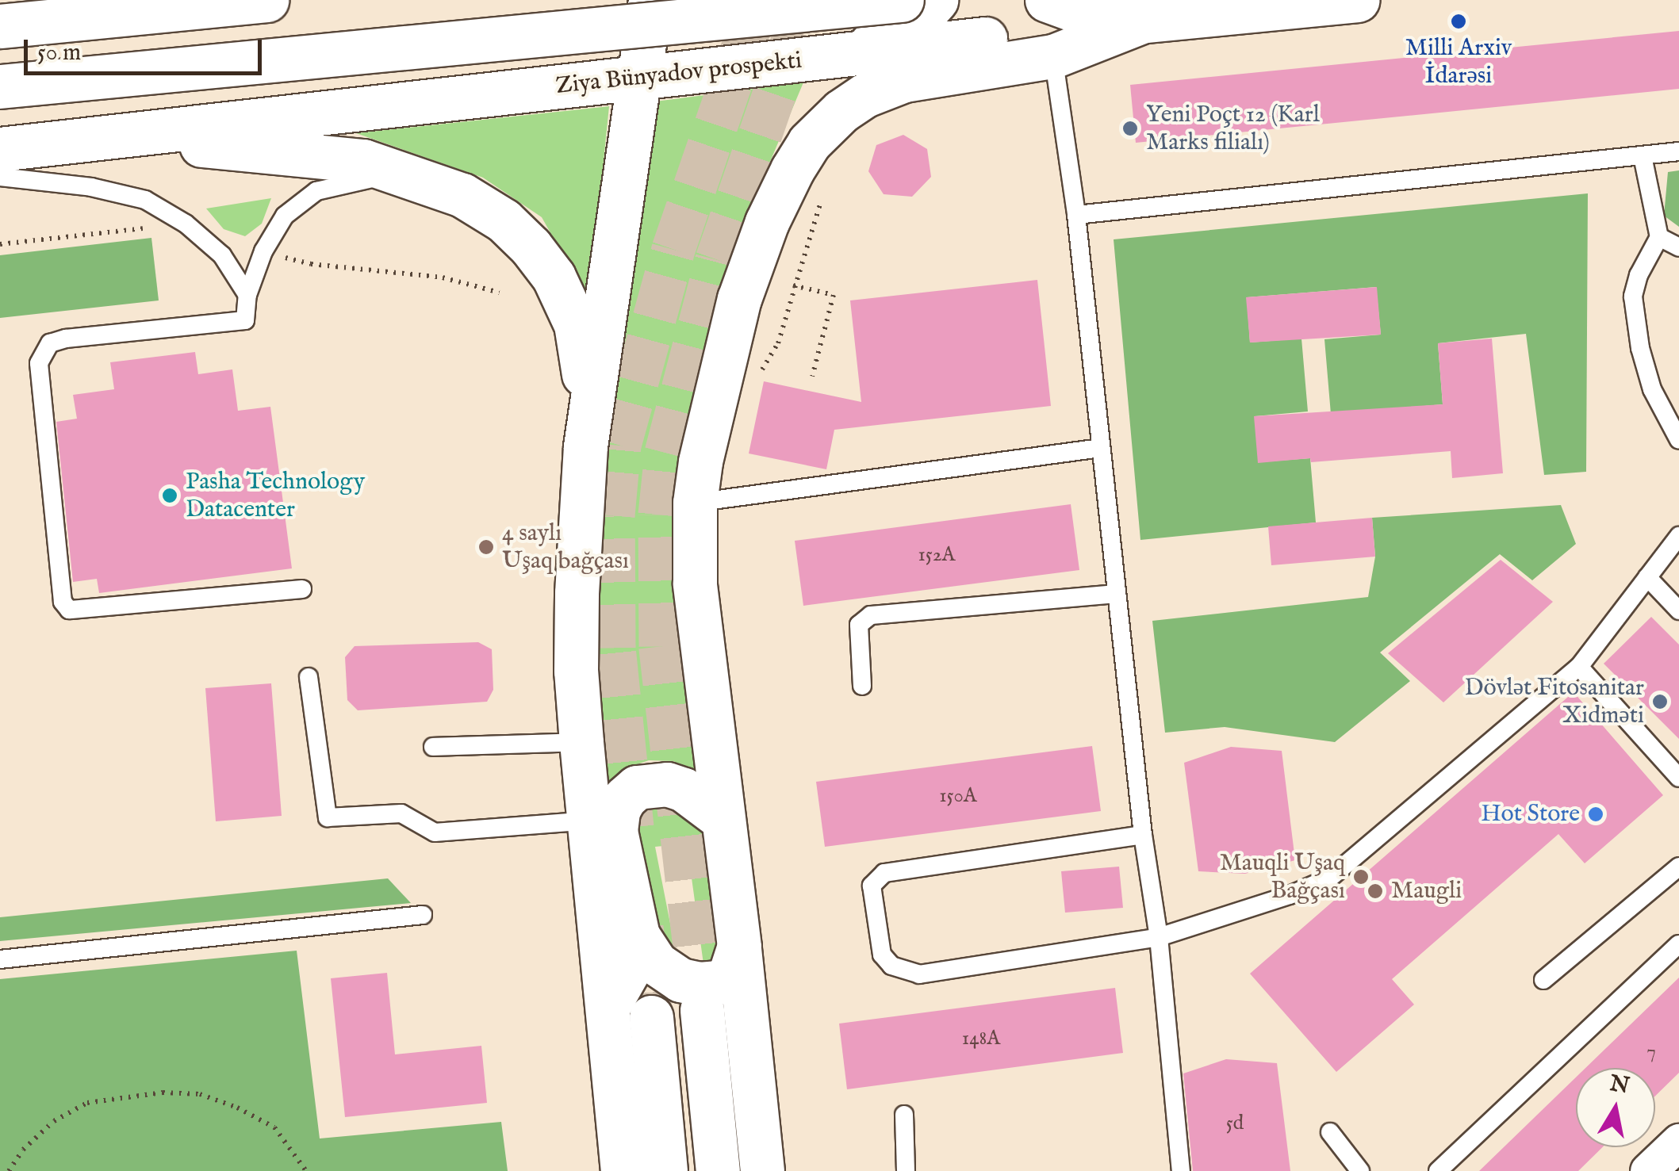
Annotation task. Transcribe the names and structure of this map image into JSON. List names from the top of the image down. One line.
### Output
{"streets":{"main road":["Ziya Bünyadov prospekti"]},"places":["Milli Arxiv İdarəsi","Yeni Poçt 12 (Karl Marks filialı)","Pasha Technology Datacenter","4 saylı Uşaq bağçası","Dövlət Fitosanitar Xidməti","Hot Store","Mauqli Uşaq Bağçası","Maugli"],"house_numbers":["152A","150A","148A","7","5d"],"scale_bar":"50 m","north":"top"}
